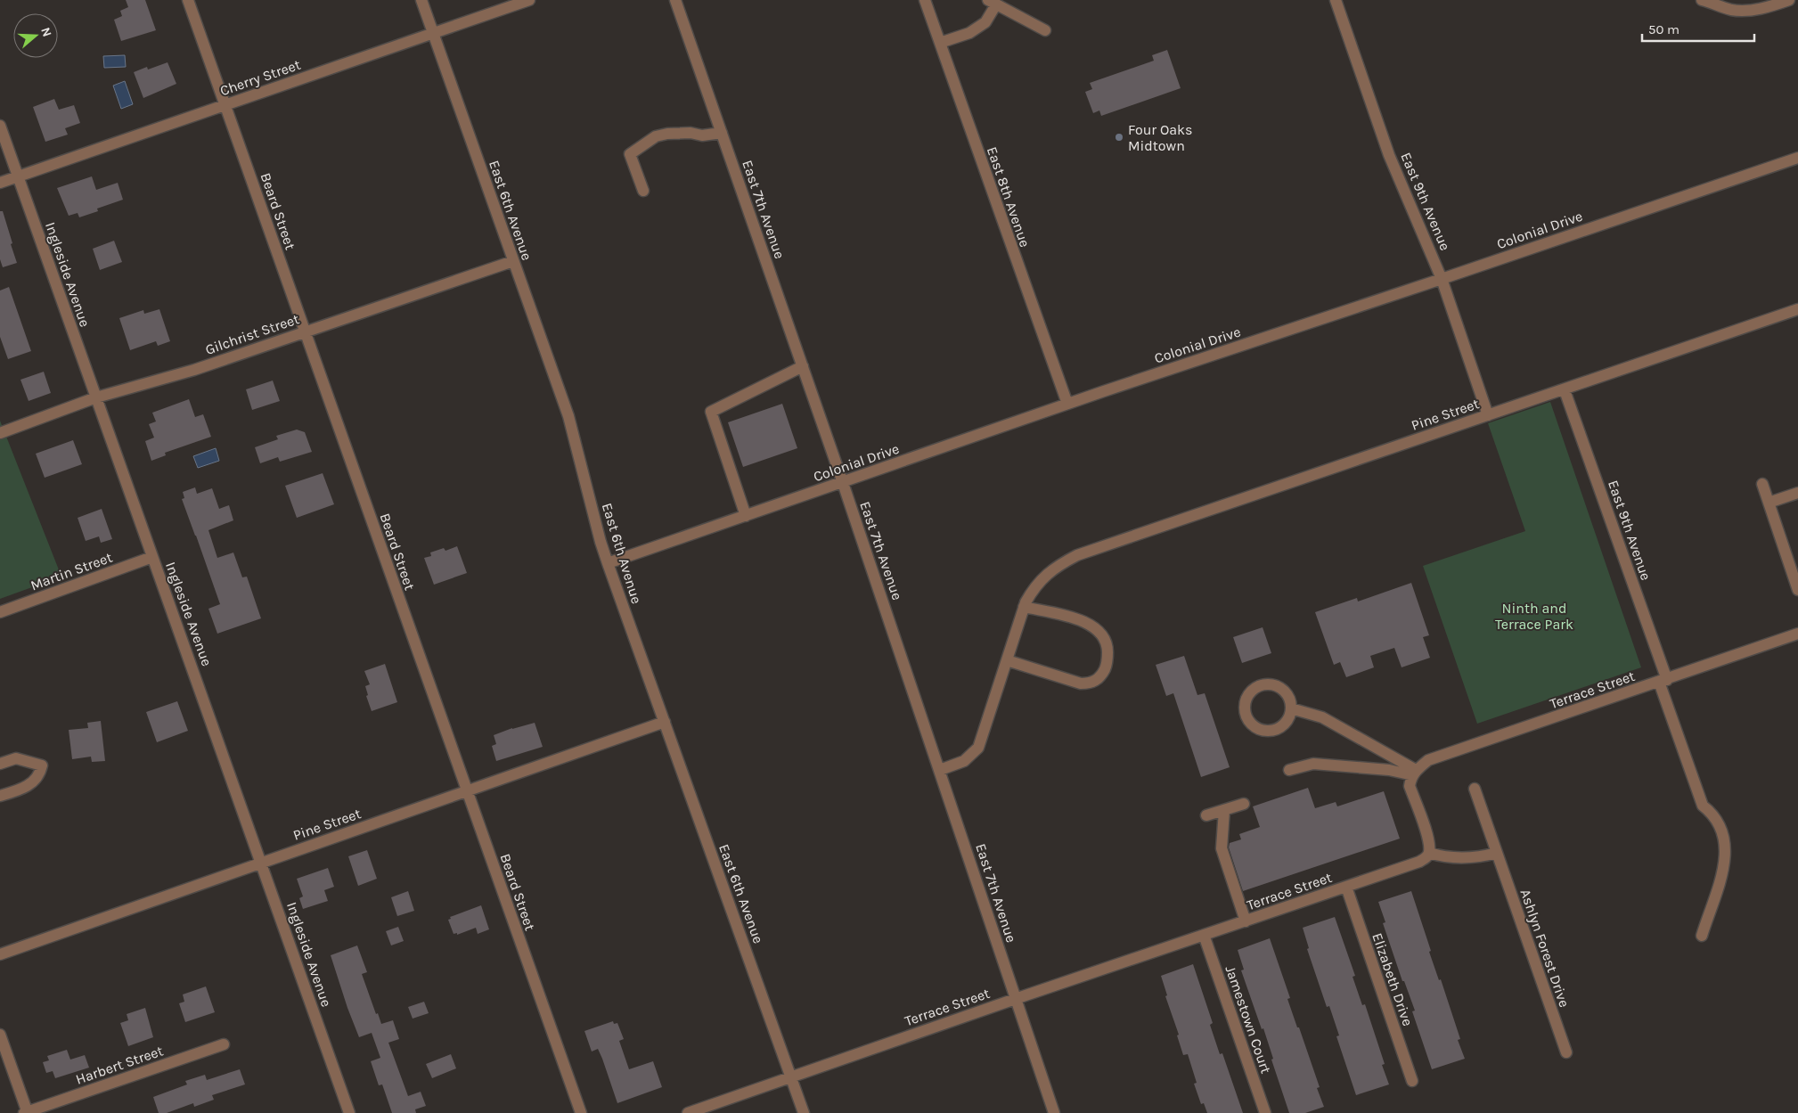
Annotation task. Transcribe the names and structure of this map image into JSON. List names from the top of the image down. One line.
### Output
{"streets":{"street":["Cherry Street","East 8th Avenue","East 9th Avenue","East 7th Avenue","East 6th Avenue","Beard Street","Colonial Drive","Ingleside Avenue","Gilchrist Street","Pine Street","Martin Street","Terrace Street","Ashlyn Forest Drive","Elizabeth Drive","Jamestown Court","Harbert Street"]},"crossings":[["Cherry Street","East 6th Avenue"],["Cherry Street","Beard Street"],["Cherry Street","Ingleside Avenue"],["East 8th Avenue","Colonial Drive"],["East 9th Avenue","Colonial Drive"],["East 9th Avenue","Pine Street"],["East 9th Avenue","Terrace Street"],["East 7th Avenue","Colonial Drive"],["East 7th Avenue","Pine Street"],["East 7th Avenue","Terrace Street"],["East 6th Avenue","Colonial Drive"],["East 6th Avenue","Gilchrist Street"],["East 6th Avenue","Pine Street"],["East 6th Avenue","Terrace Street"],["Beard Street","Gilchrist Street"],["Beard Street","Pine Street"],["Ingleside Avenue","Gilchrist Street"],["Ingleside Avenue","Pine Street"],["Ingleside Avenue","Martin Street"],["Terrace Street","Elizabeth Drive"],["Terrace Street","Jamestown Court"]],"parks":["Ninth and Terrace Park"],"places":["Four Oaks Midtown"],"scale_bar":"50 m","north":"right"}
